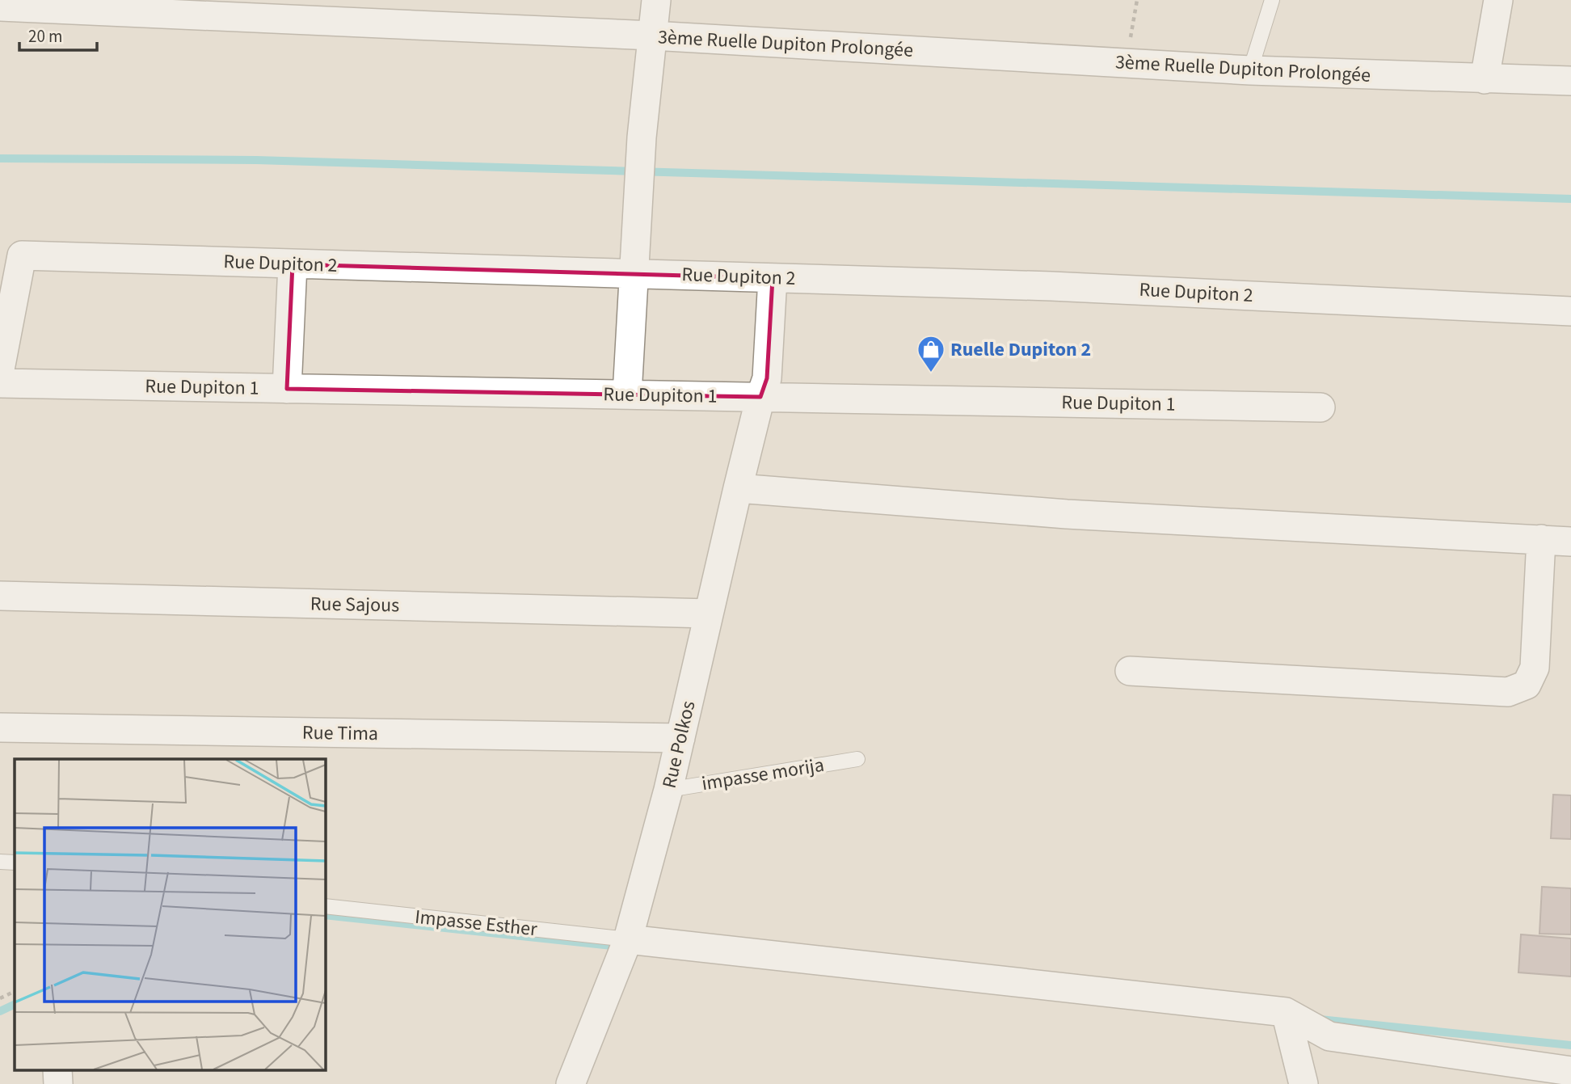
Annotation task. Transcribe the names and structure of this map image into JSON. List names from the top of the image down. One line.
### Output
{"streets":{"street":["3ème Ruelle Dupiton Prolongée","Rue Dupiton 2","Rue Dupiton 1","Rue Sajous","Rue Tima","Rue Polkos"],"lane":["impasse morija","Impasse Esther"]},"crossings":[["Rue Dupiton 2","Rue Polkos"],["Rue Dupiton 1","Rue Polkos"],["Rue Sajous","Rue Polkos"],["Rue Tima","Rue Polkos"],["Rue Polkos","impasse morija"],["Rue Polkos","Impasse Esther"]],"places":{"shop":["Ruelle Dupiton 2"]},"scale_bar":"20 m"}
